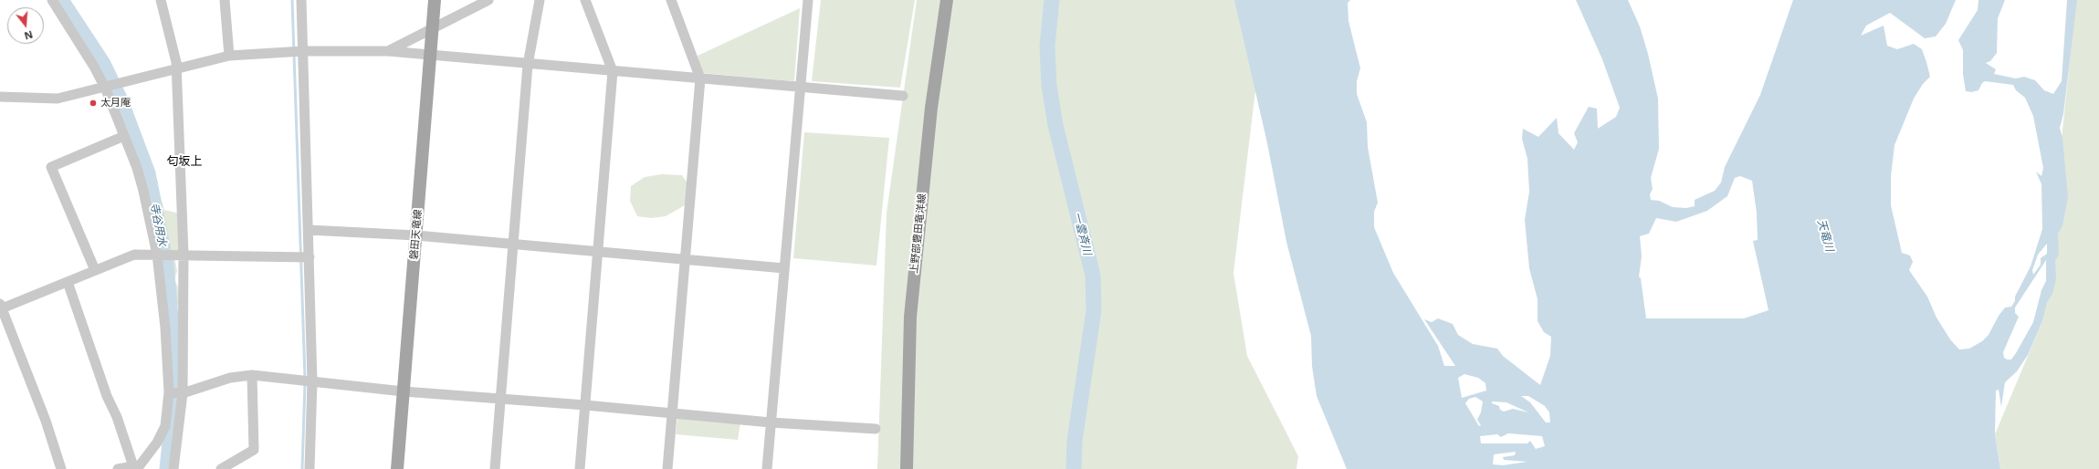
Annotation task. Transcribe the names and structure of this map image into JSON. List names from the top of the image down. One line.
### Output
{"streets":{"main road":["上野部豊田竜洋線","磐田天竜線"]},"districts":["匂坂上"],"water":["寺谷用水","一雲斉川","天竜川"],"places":["太月庵"],"north":"bottom"}
